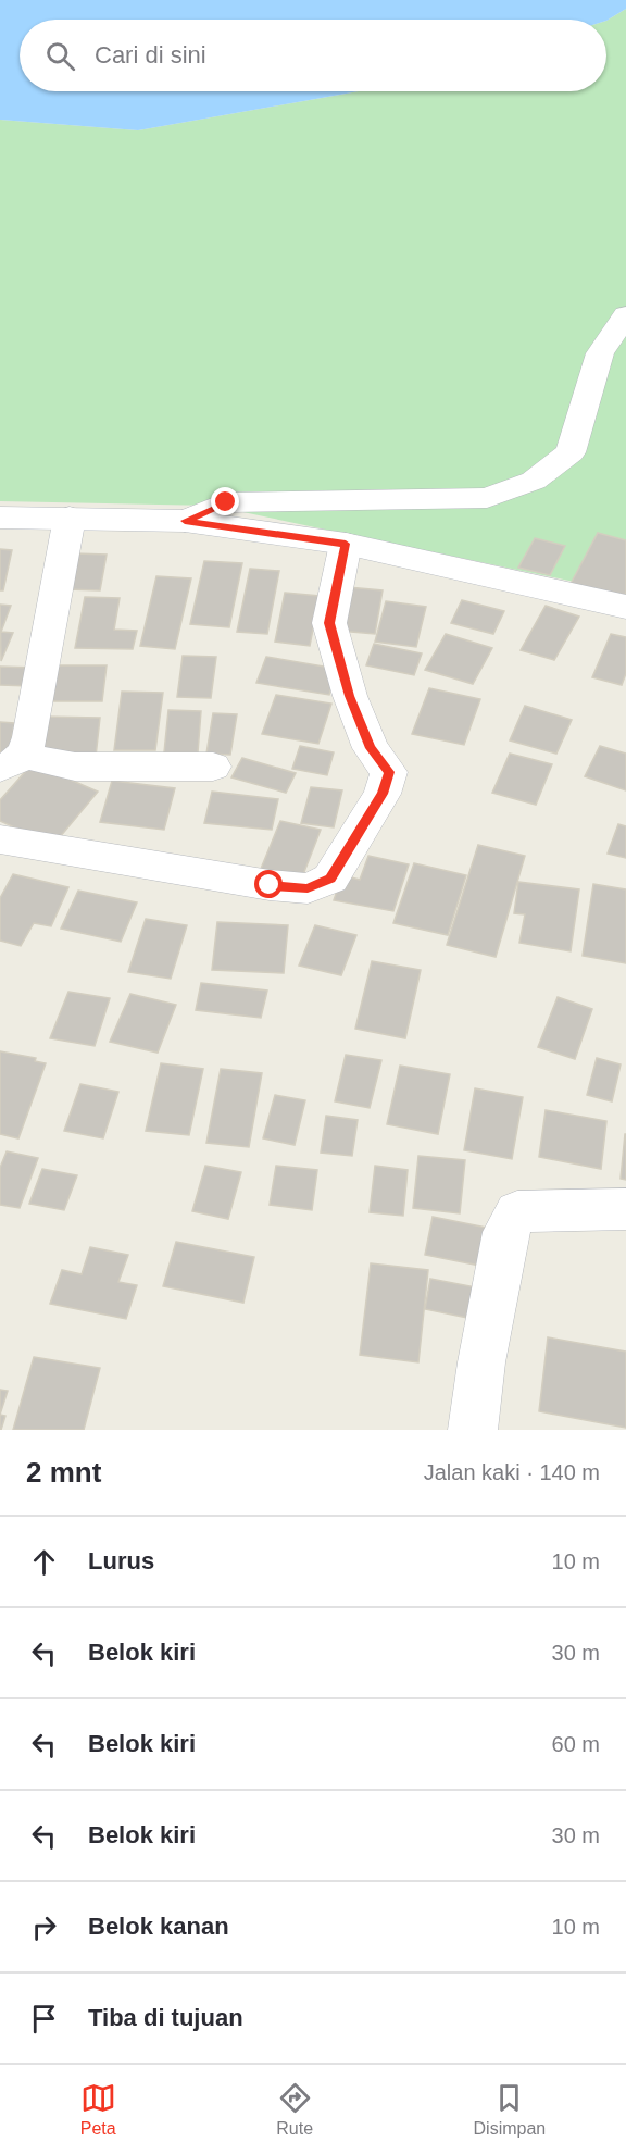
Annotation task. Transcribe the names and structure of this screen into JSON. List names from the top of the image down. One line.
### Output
{"page":{"search":"Cari di sini","heading":["2 mnt","Jalan kaki · 140 m"],"list":[["Lurus","10 m"],["Belok kiri","30 m"],["Belok kiri","60 m"],["Belok kiri","30 m"],["Belok kanan","10 m"],"Tiba di tujuan"],"nav":["Peta","Rute","Disimpan"]}}
